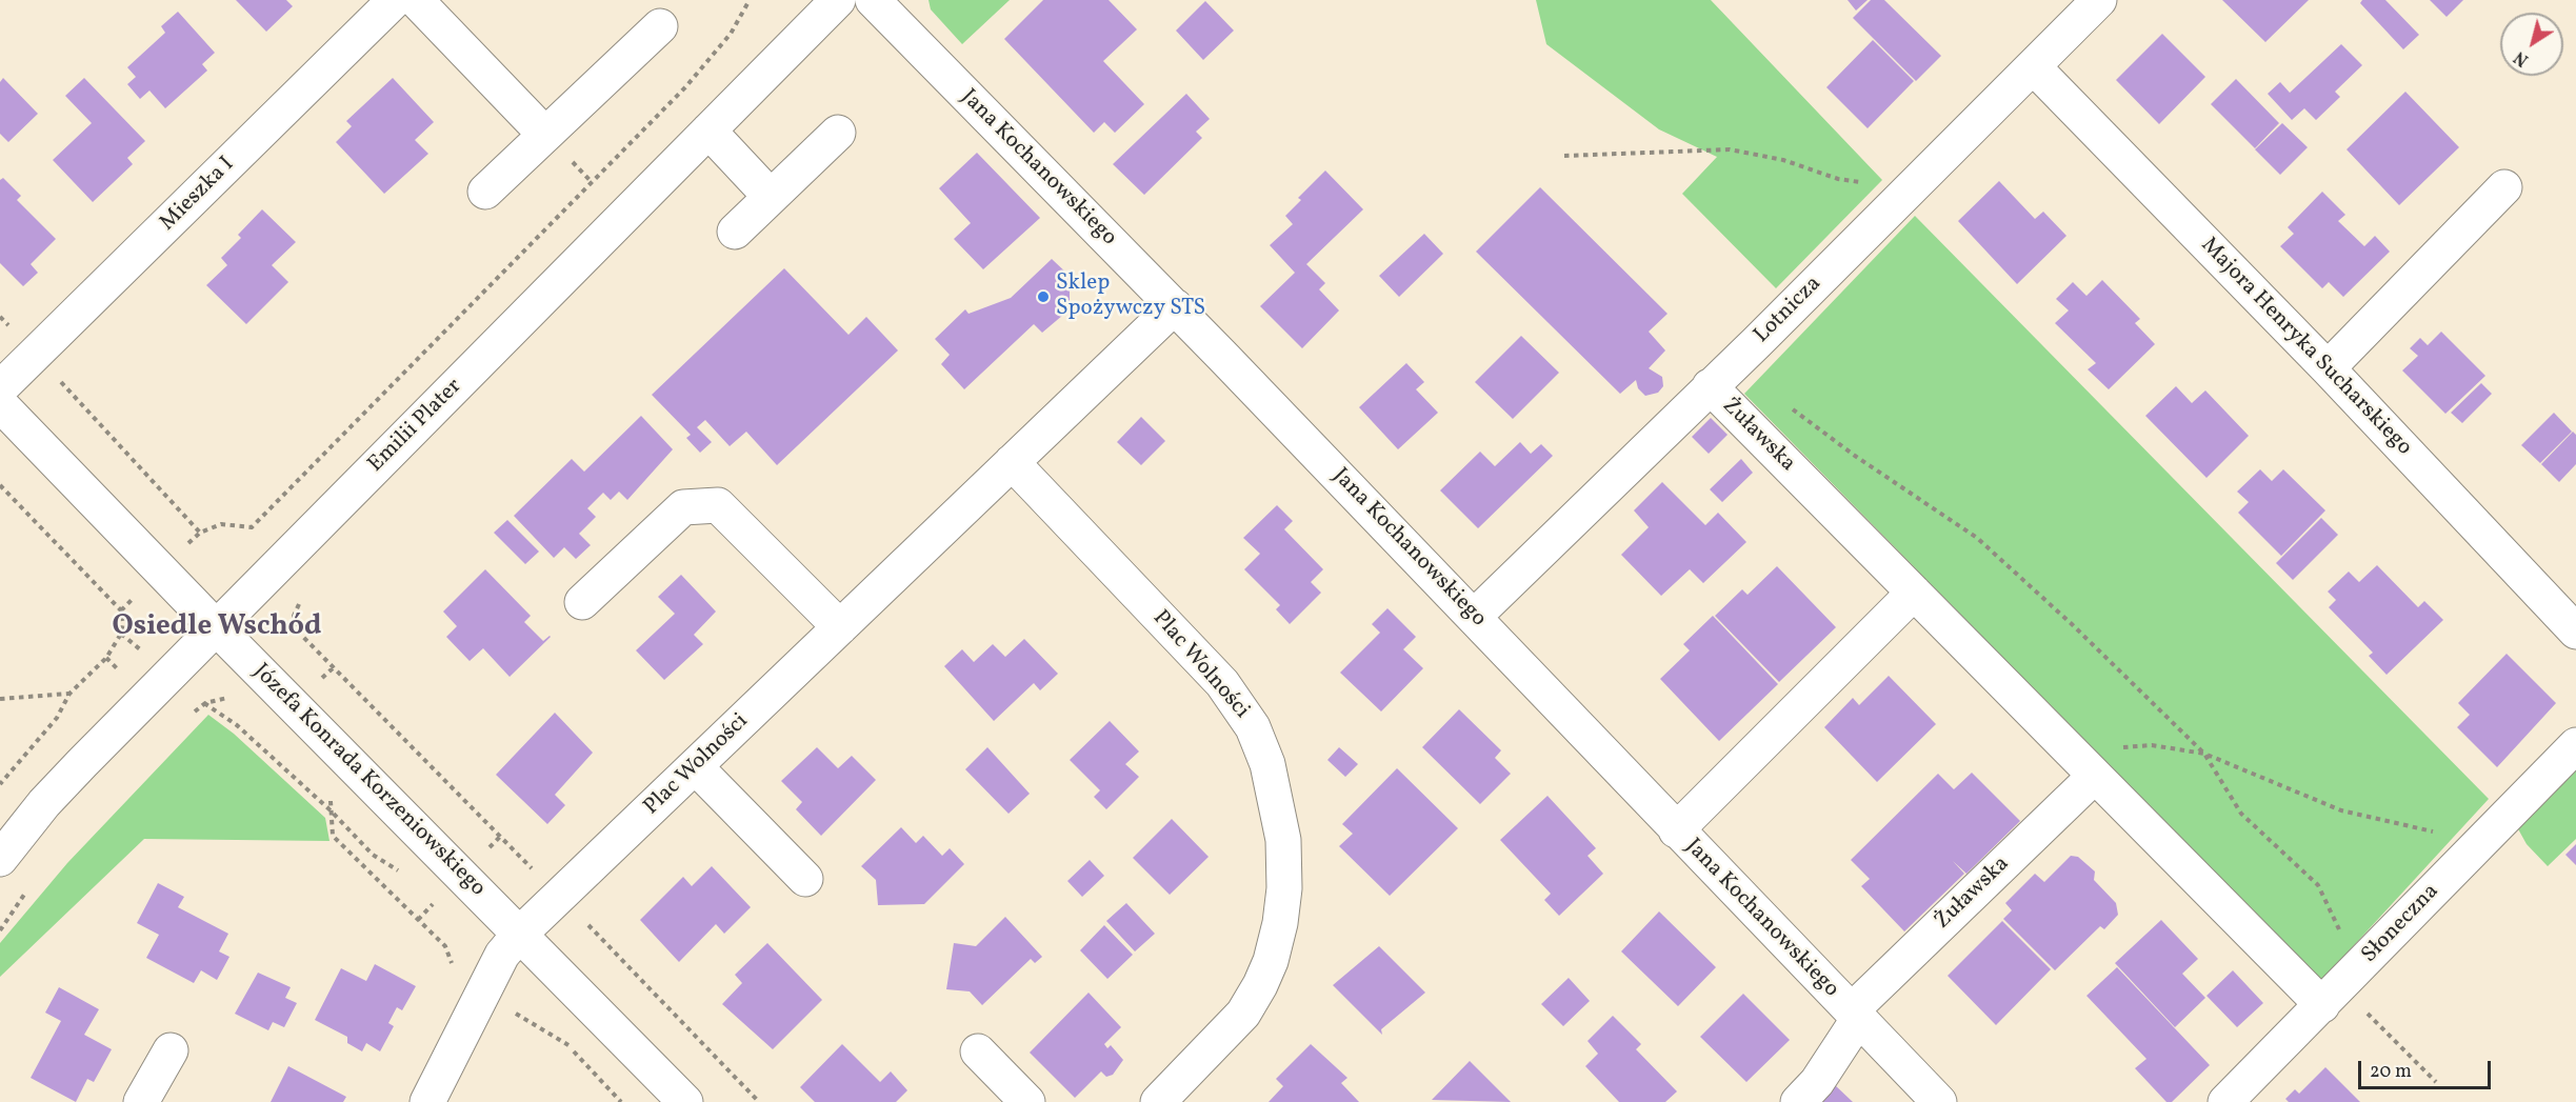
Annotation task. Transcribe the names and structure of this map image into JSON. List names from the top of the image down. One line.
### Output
{"streets":{"street":["Jana Kochanowskiego","Mieszka I","Lotnicza","Majora Henryka Sucharskiego","Emilii Plater","Żuławska","Plac Wolności","Józefa Konrada Korzeniowskiego","Słoneczna"]},"crossings":[["Jana Kochanowskiego","Lotnicza"],["Jana Kochanowskiego","Żuławska"],["Jana Kochanowskiego","Plac Wolności"],["Lotnicza","Majora Henryka Sucharskiego"],["Lotnicza","Żuławska"],["Emilii Plater","Józefa Konrada Korzeniowskiego"],["Żuławska","Słoneczna"],["Plac Wolności","Józefa Konrada Korzeniowskiego"]],"districts":["Osiedle Wschód"],"places":["Sklep Spożywczy STS"],"scale_bar":"20 m","north":"bottom left"}
